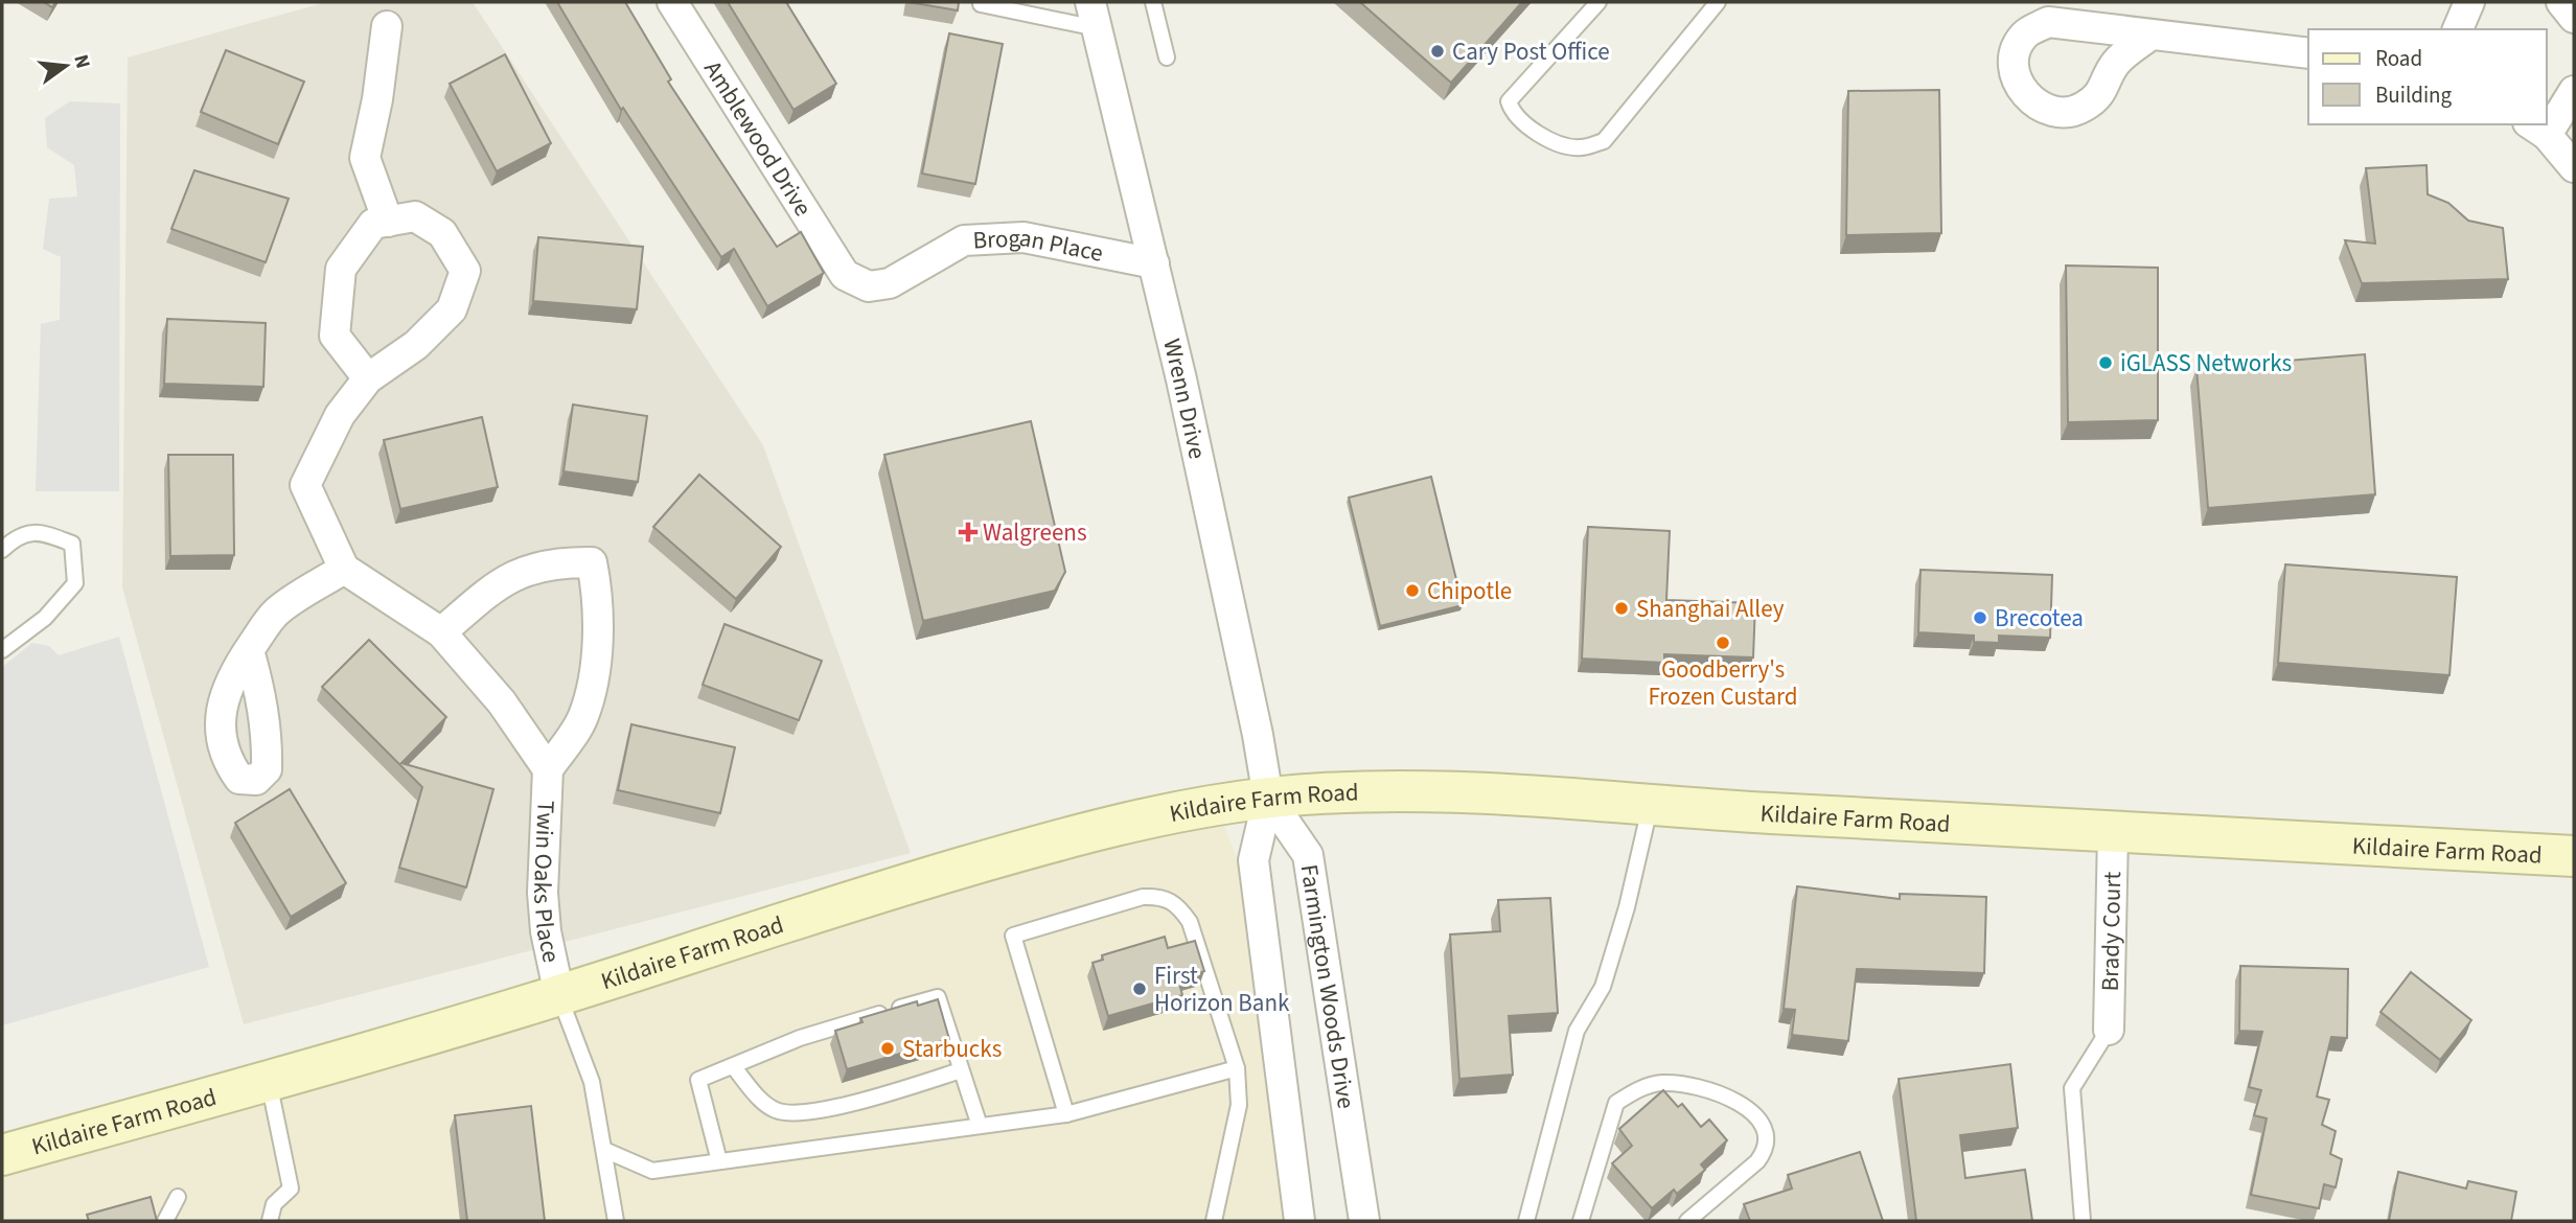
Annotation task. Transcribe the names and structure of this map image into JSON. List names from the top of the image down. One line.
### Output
{"streets":{"main road":["Kildaire Farm Road"],"street":["Amblewood Drive","Brogan Place","Wrenn Drive","Twin Oaks Place","Brady Court","Farmington Woods Drive"]},"crossings":[["Amblewood Drive","Brogan Place"],["Brogan Place","Wrenn Drive"],["Wrenn Drive","Kildaire Farm Road"],["Wrenn Drive","Farmington Woods Drive"],["Kildaire Farm Road","Twin Oaks Place"],["Kildaire Farm Road","Brady Court"],["Kildaire Farm Road","Farmington Woods Drive"]],"places":{"other":["Cary Post Office","iGLASS Networks","Chipotle","Shanghai Alley","Brecotea","Goodberry's Frozen Custard","First Horizon Bank","Starbucks"],"health":["Walgreens"]},"legend":["Road","Building"],"north":"right"}
